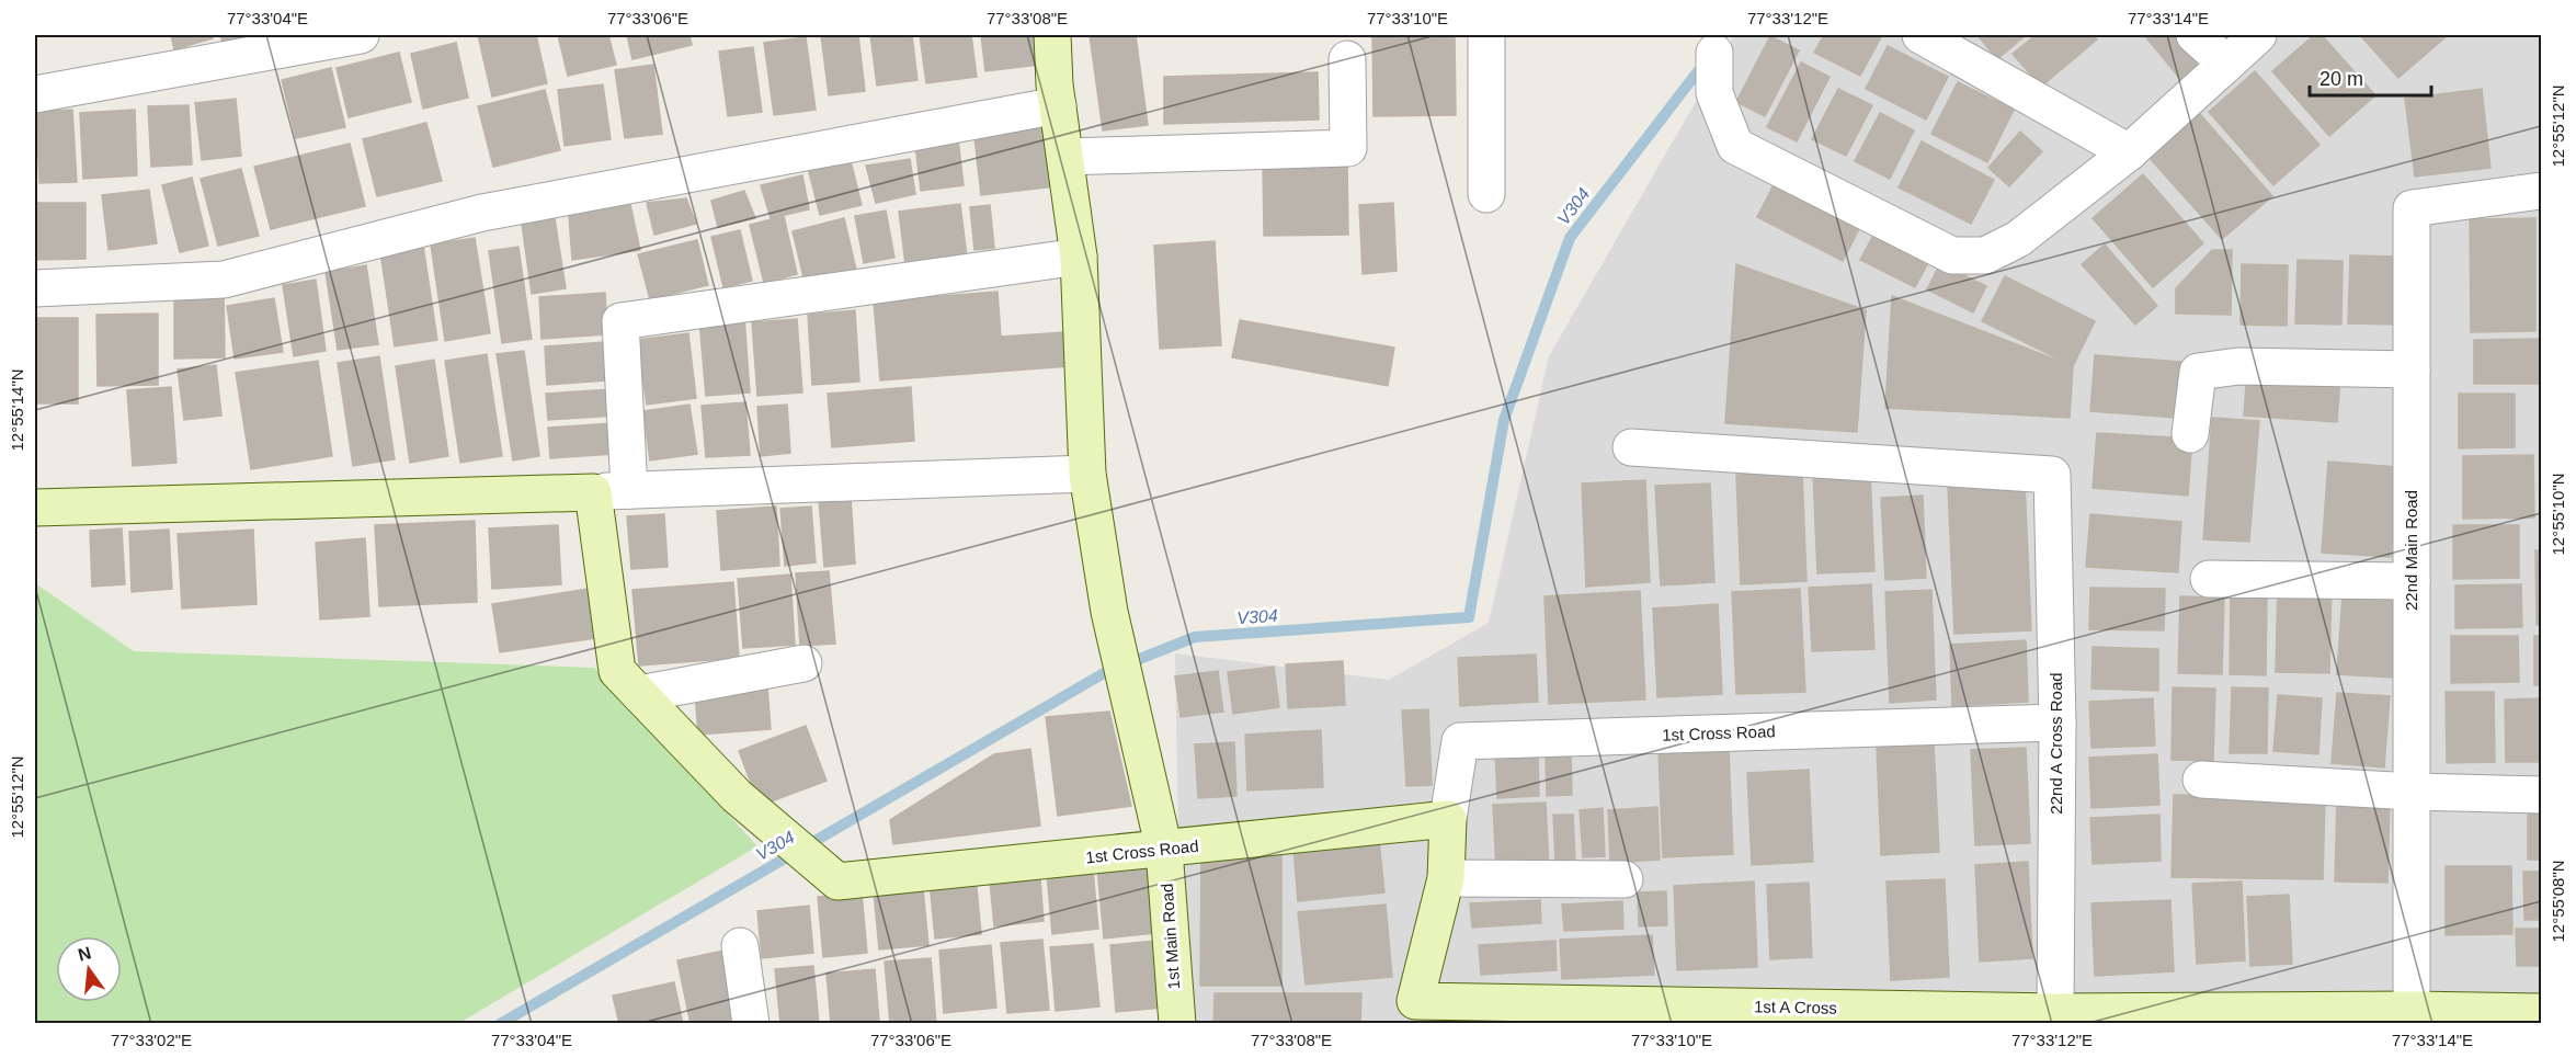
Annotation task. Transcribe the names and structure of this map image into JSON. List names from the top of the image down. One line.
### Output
{"streets":{"street":["22nd Main Road","1st Cross Road","22nd A Cross Road","1st Main Road","1st A Cross"]},"crossings":[["22nd Main Road","1st A Cross"],["1st Cross Road","22nd A Cross Road"],["1st Cross Road","1st Main Road"],["1st Cross Road","1st A Cross"],["22nd A Cross Road","1st A Cross"]],"water":["V304"],"scale_bar":"20 m","north":"top","coordinates":["77°33'04\"E","77°33'06\"E","77°33'08\"E","77°33'10\"E","77°33'12\"E","77°33'14\"E","12°55'12\"N","12°55'14\"N","12°55'10\"N","12°55'08\"N","77°33'02\"E"]}
